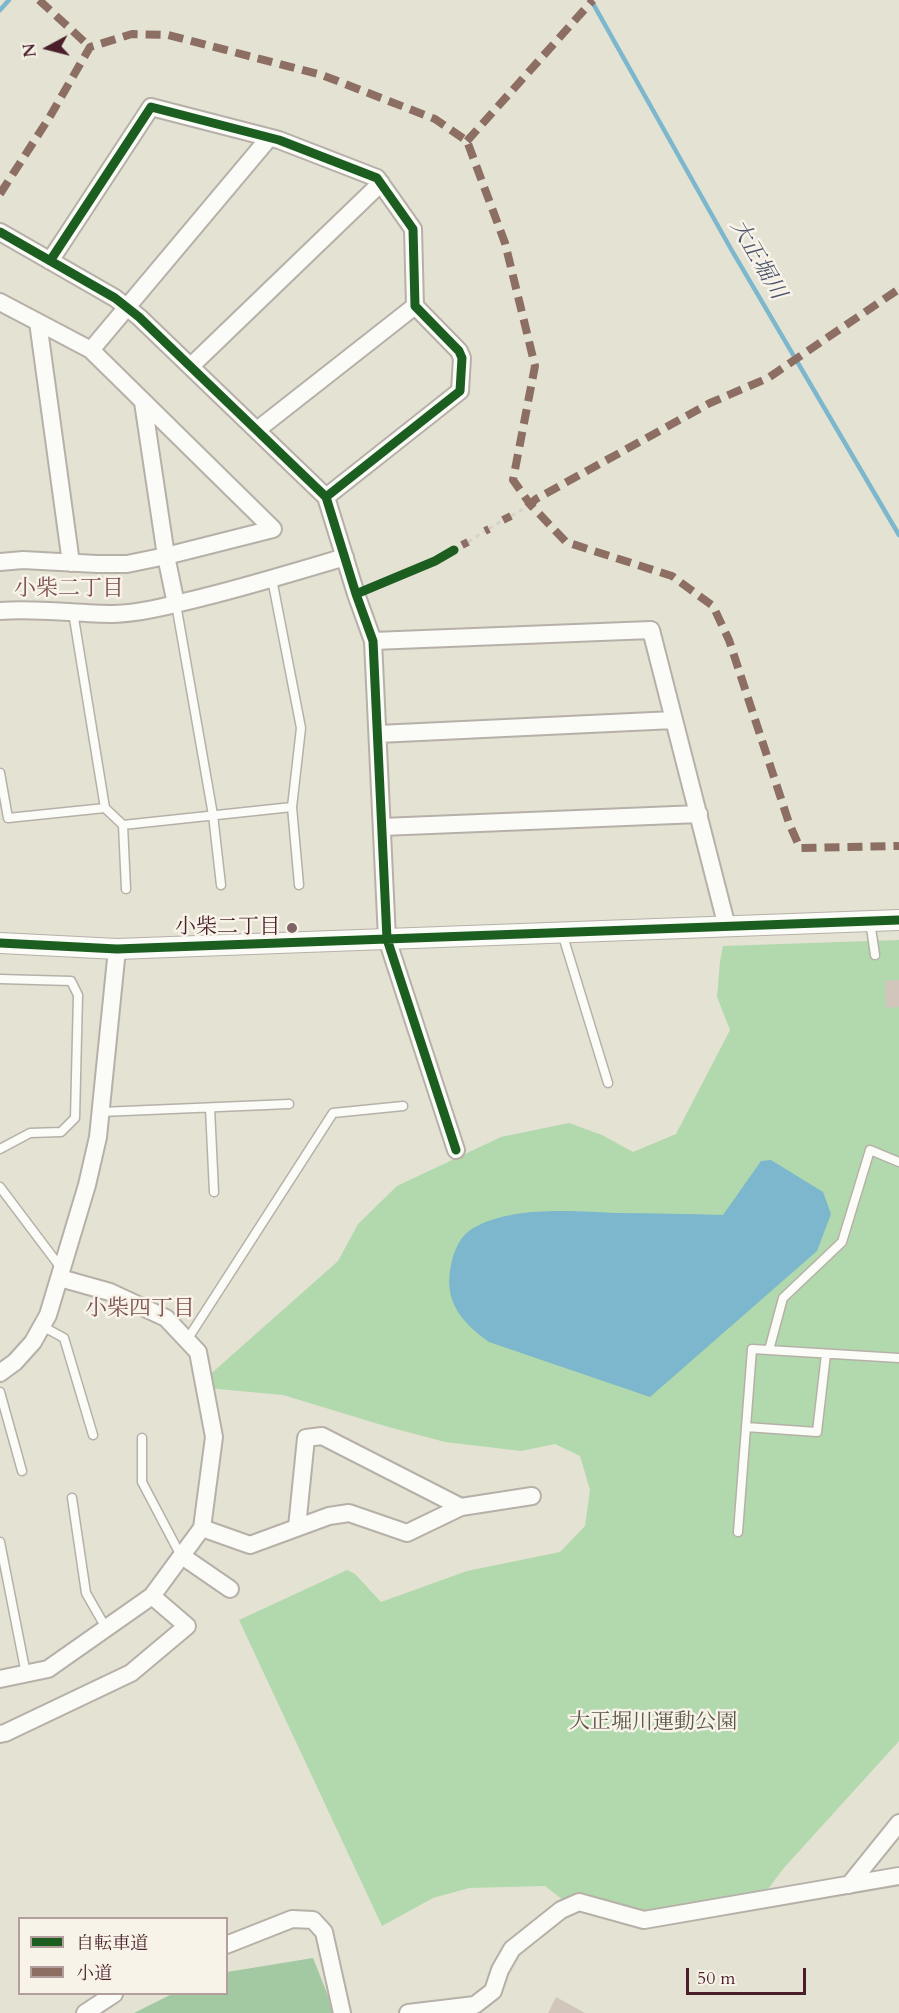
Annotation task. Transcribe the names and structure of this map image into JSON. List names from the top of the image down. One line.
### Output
{"districts":["小柴二丁目","小柴四丁目"],"water":["大正堀川"],"parks":["大正堀川運動公園"],"places":["小柴二丁目"],"legend":["自転車道","小道"],"scale_bar":"50 m","north":"left"}
